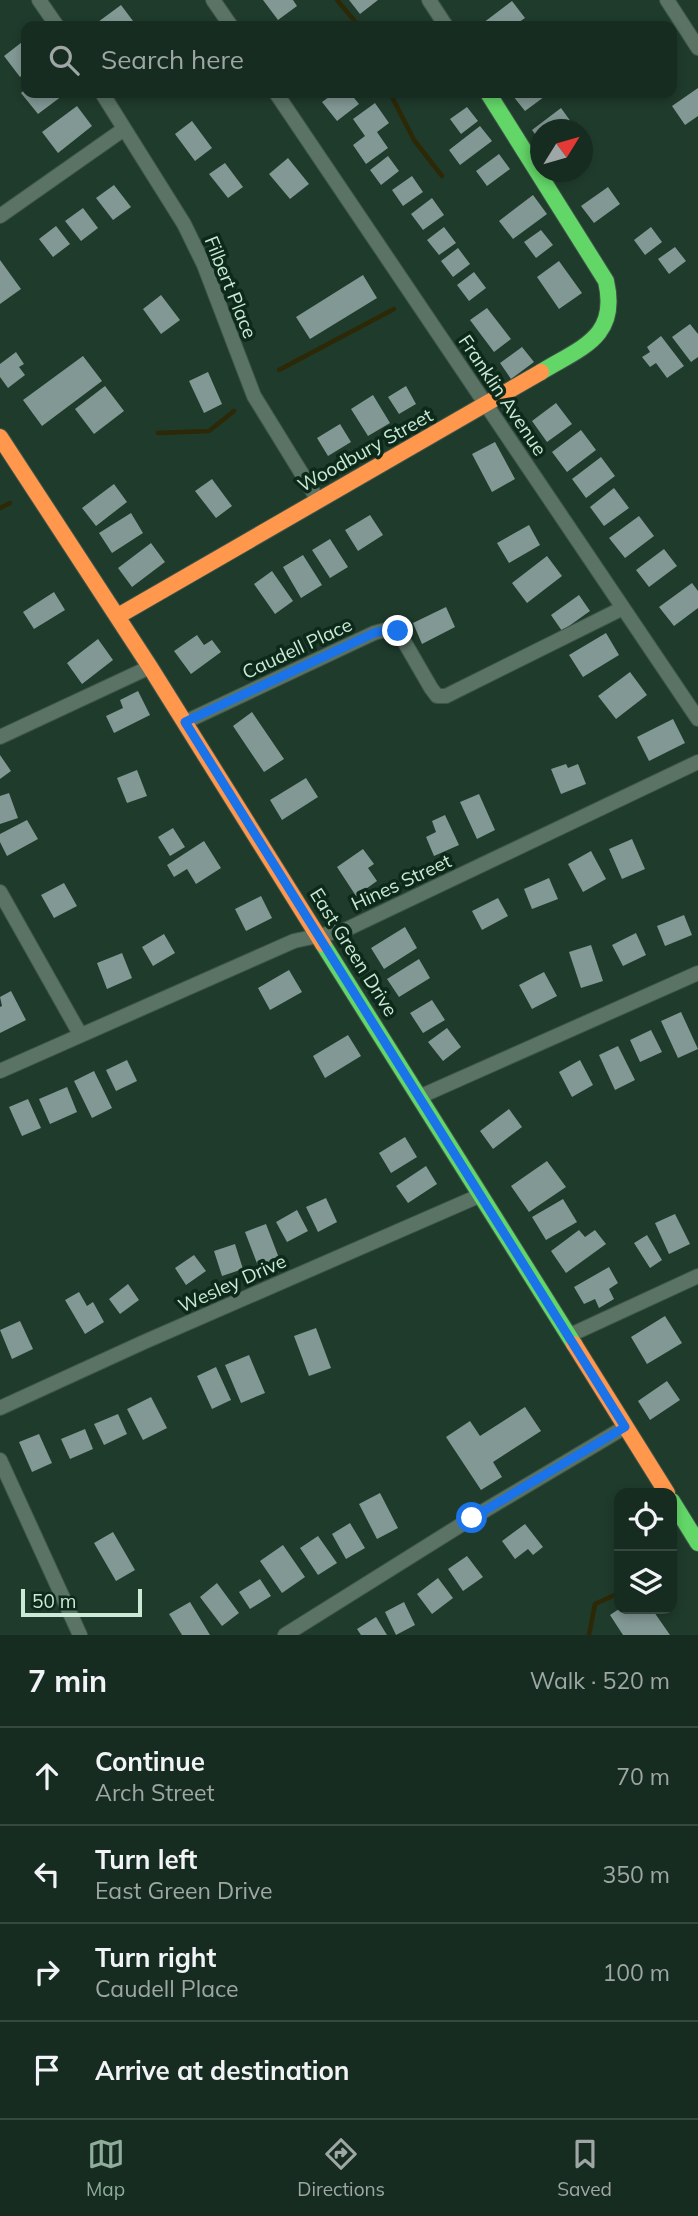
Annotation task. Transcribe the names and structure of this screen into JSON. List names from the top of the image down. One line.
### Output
{"streets":{"main road":["Woodbury Street","East Green Drive"],"street":["Filbert Place","Franklin Avenue","Caudell Place","Hines Street","Wesley Drive"]},"crossings":[["Filbert Place","Woodbury Street"],["Franklin Avenue","Woodbury Street"],["Franklin Avenue","Caudell Place"],["Woodbury Street","East Green Drive"],["Caudell Place","East Green Drive"],["Hines Street","East Green Drive"],["East Green Drive","Wesley Drive"]],"scale_bar":"50 m","north":"top right","page":{"search":"Search here","scale":"50 m","heading":["7 min","Walk · 520 m"],"list":[["Continue","Arch Street","70 m"],["Turn left","East Green Drive","350 m"],["Turn right","Caudell Place","100 m"],"Arrive at destination"],"nav":["Map","Directions","Saved"]}}
